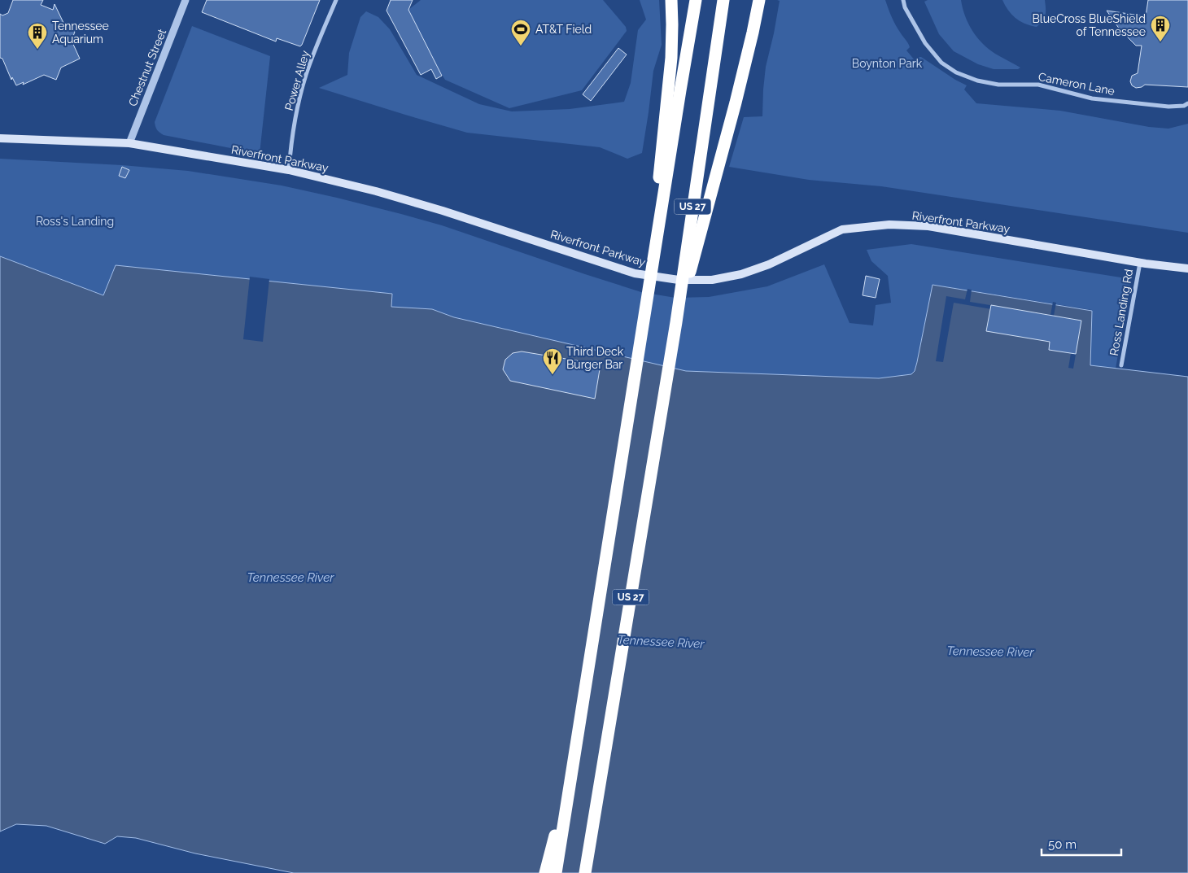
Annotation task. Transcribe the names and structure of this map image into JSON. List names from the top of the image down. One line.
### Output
{"streets":{"highway":["US 27"],"main road":["Riverfront Parkway"],"street":["Chestnut Street","Power Alley","Cameron Lane","Ross Landing Rd"]},"crossings":[["Chestnut Street","Riverfront Parkway"],["Power Alley","Riverfront Parkway"],["Riverfront Parkway","Ross Landing Rd"]],"water":["Tennessee River"],"parks":["Boynton Park","Ross's Landing"],"places":{"building":["BlueCross BlueShield of Tennessee","Tennessee Aquarium"],"sports":["AT&T Field"],"restaurant":["Third Deck Burger Bar"]},"scale_bar":"50 m"}
